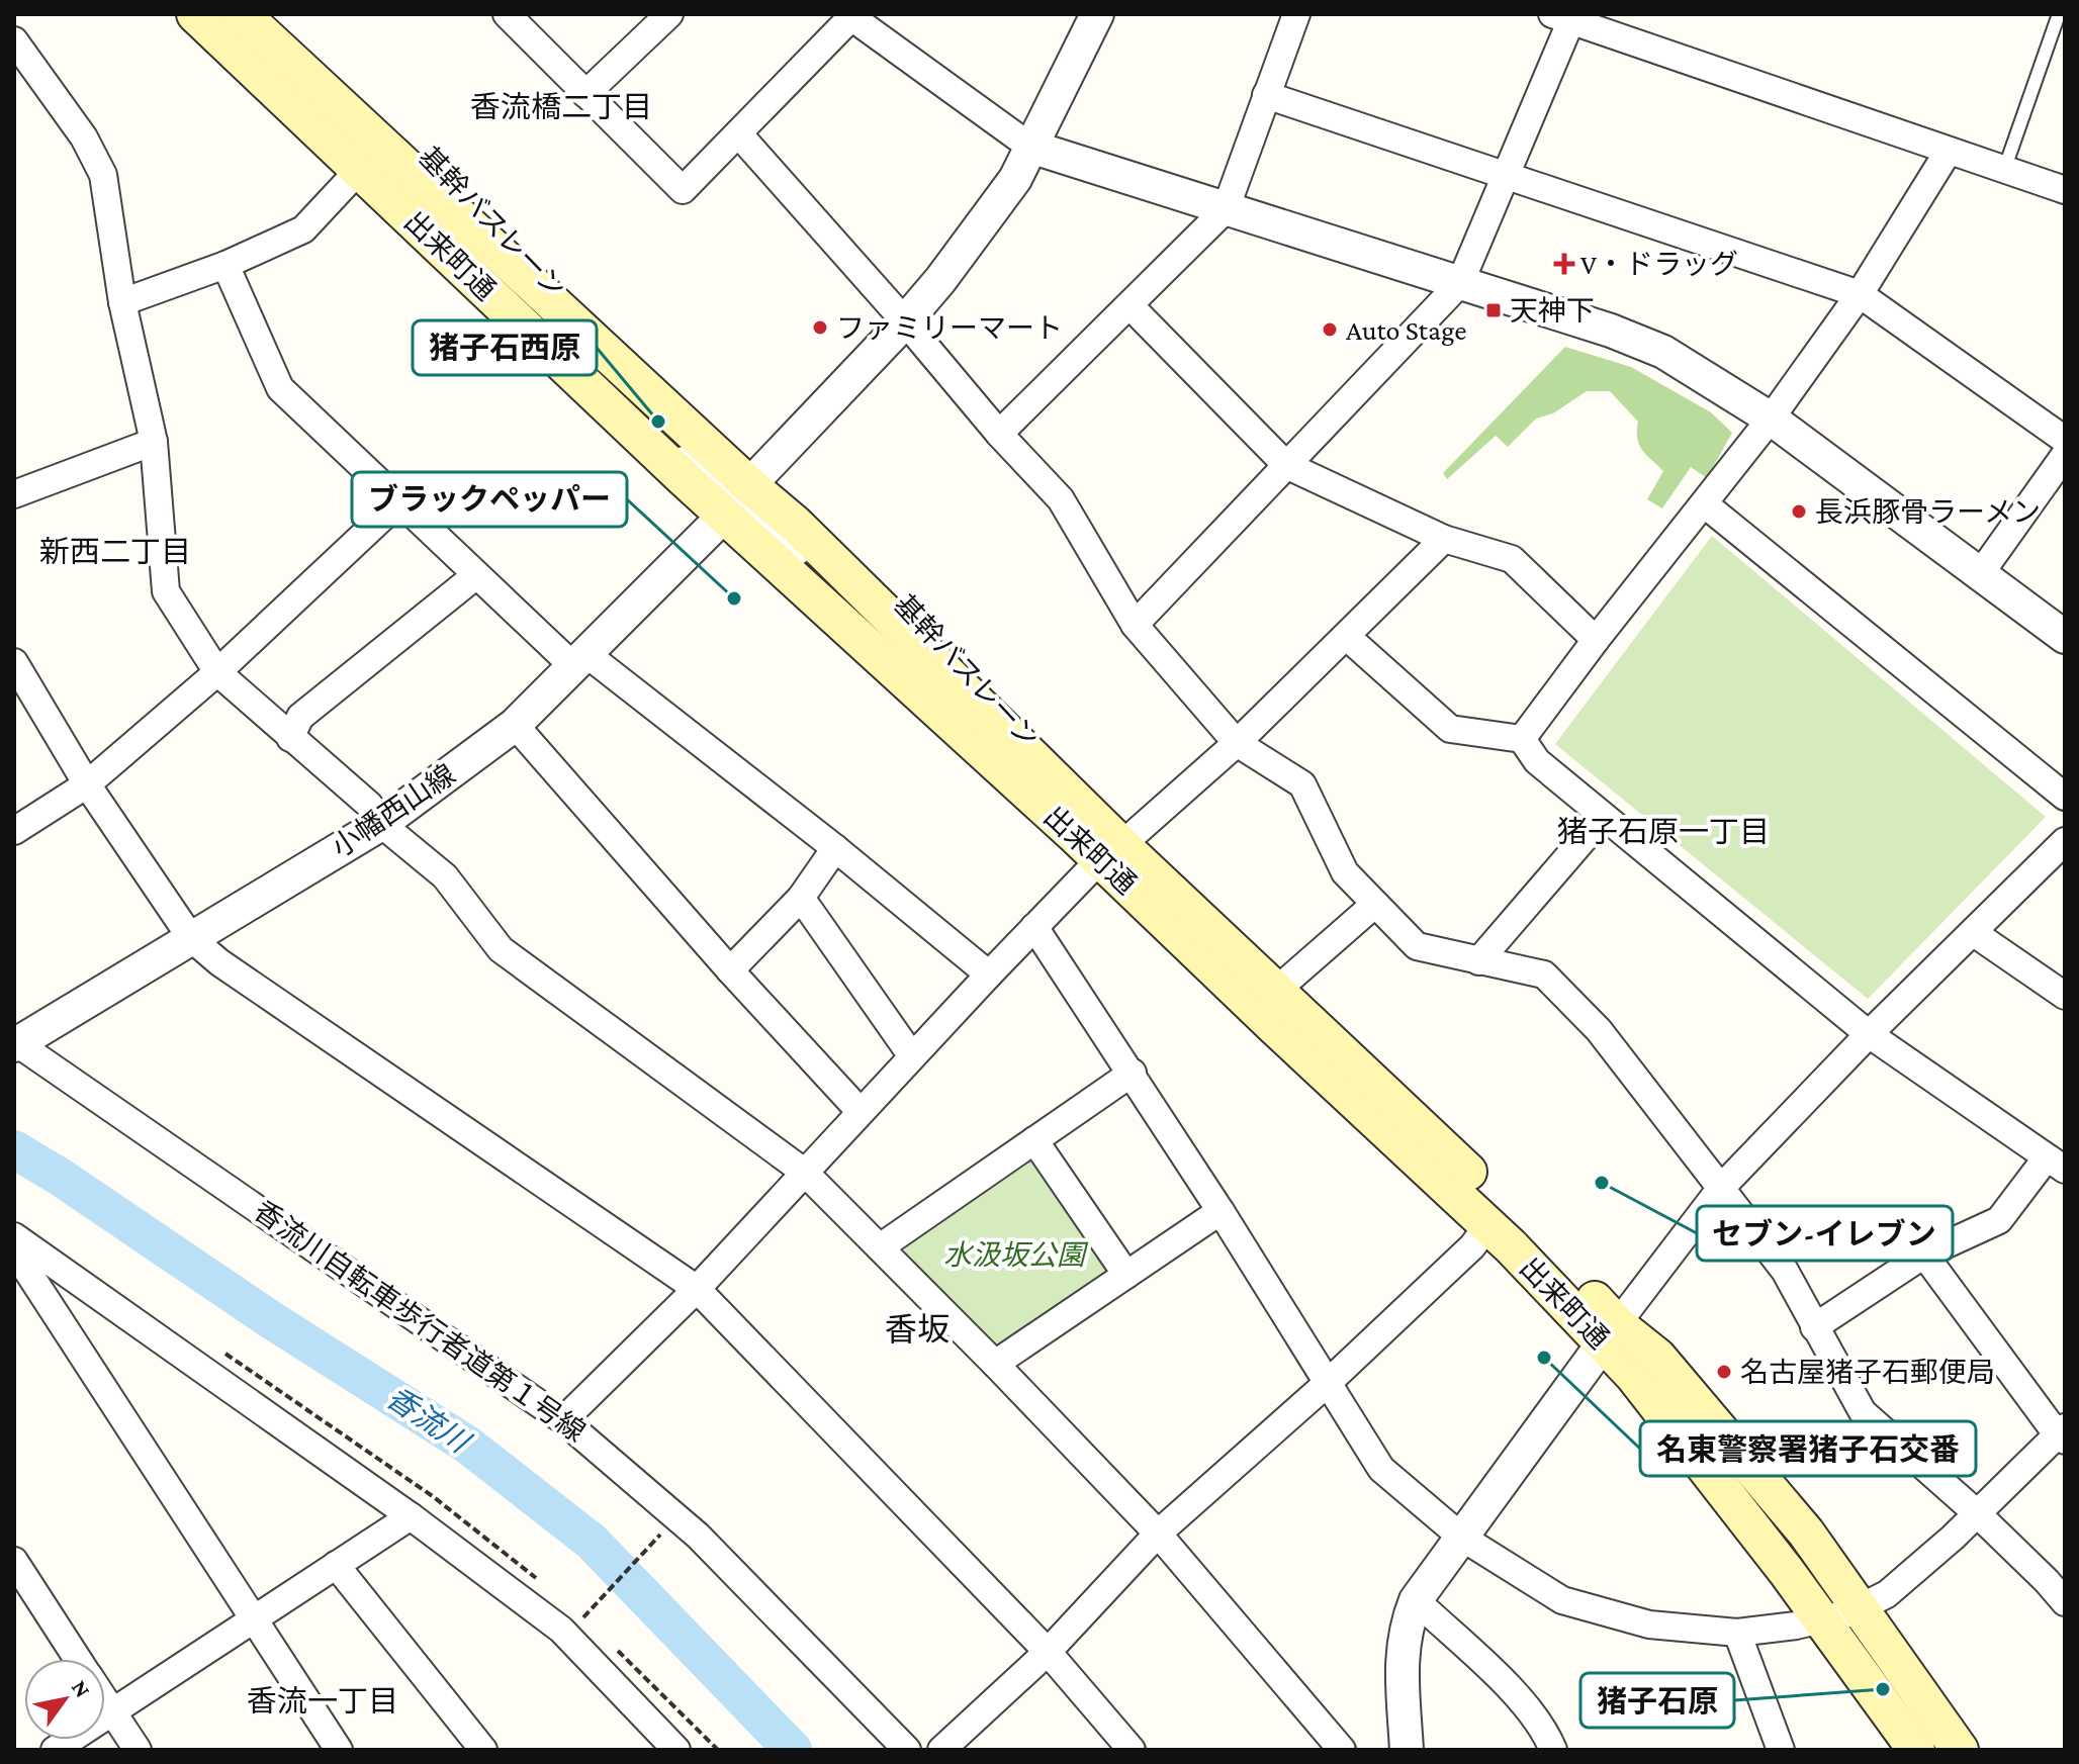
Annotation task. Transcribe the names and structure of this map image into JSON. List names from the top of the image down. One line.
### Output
{"streets":{"main road":["出来町通"],"street":["小幡西山線"]},"crossings":[["出来町通","小幡西山線"]],"districts":["香流橋二丁目","新西二丁目","猪子石原一丁目","香坂","香流一丁目"],"water":["香流川"],"parks":["水汲坂公園"],"places":{"health":["V・ドラッグ"],"transit":["天神下"],"other":["ファミリーマート","Auto Stage","猪子石西原","長浜豚骨ラーメン","ブラックペッパー","セブン-イレブン","名東警察署猪子石交番","名古屋猪子石郵便局","猪子石原"]},"north":"top right"}
